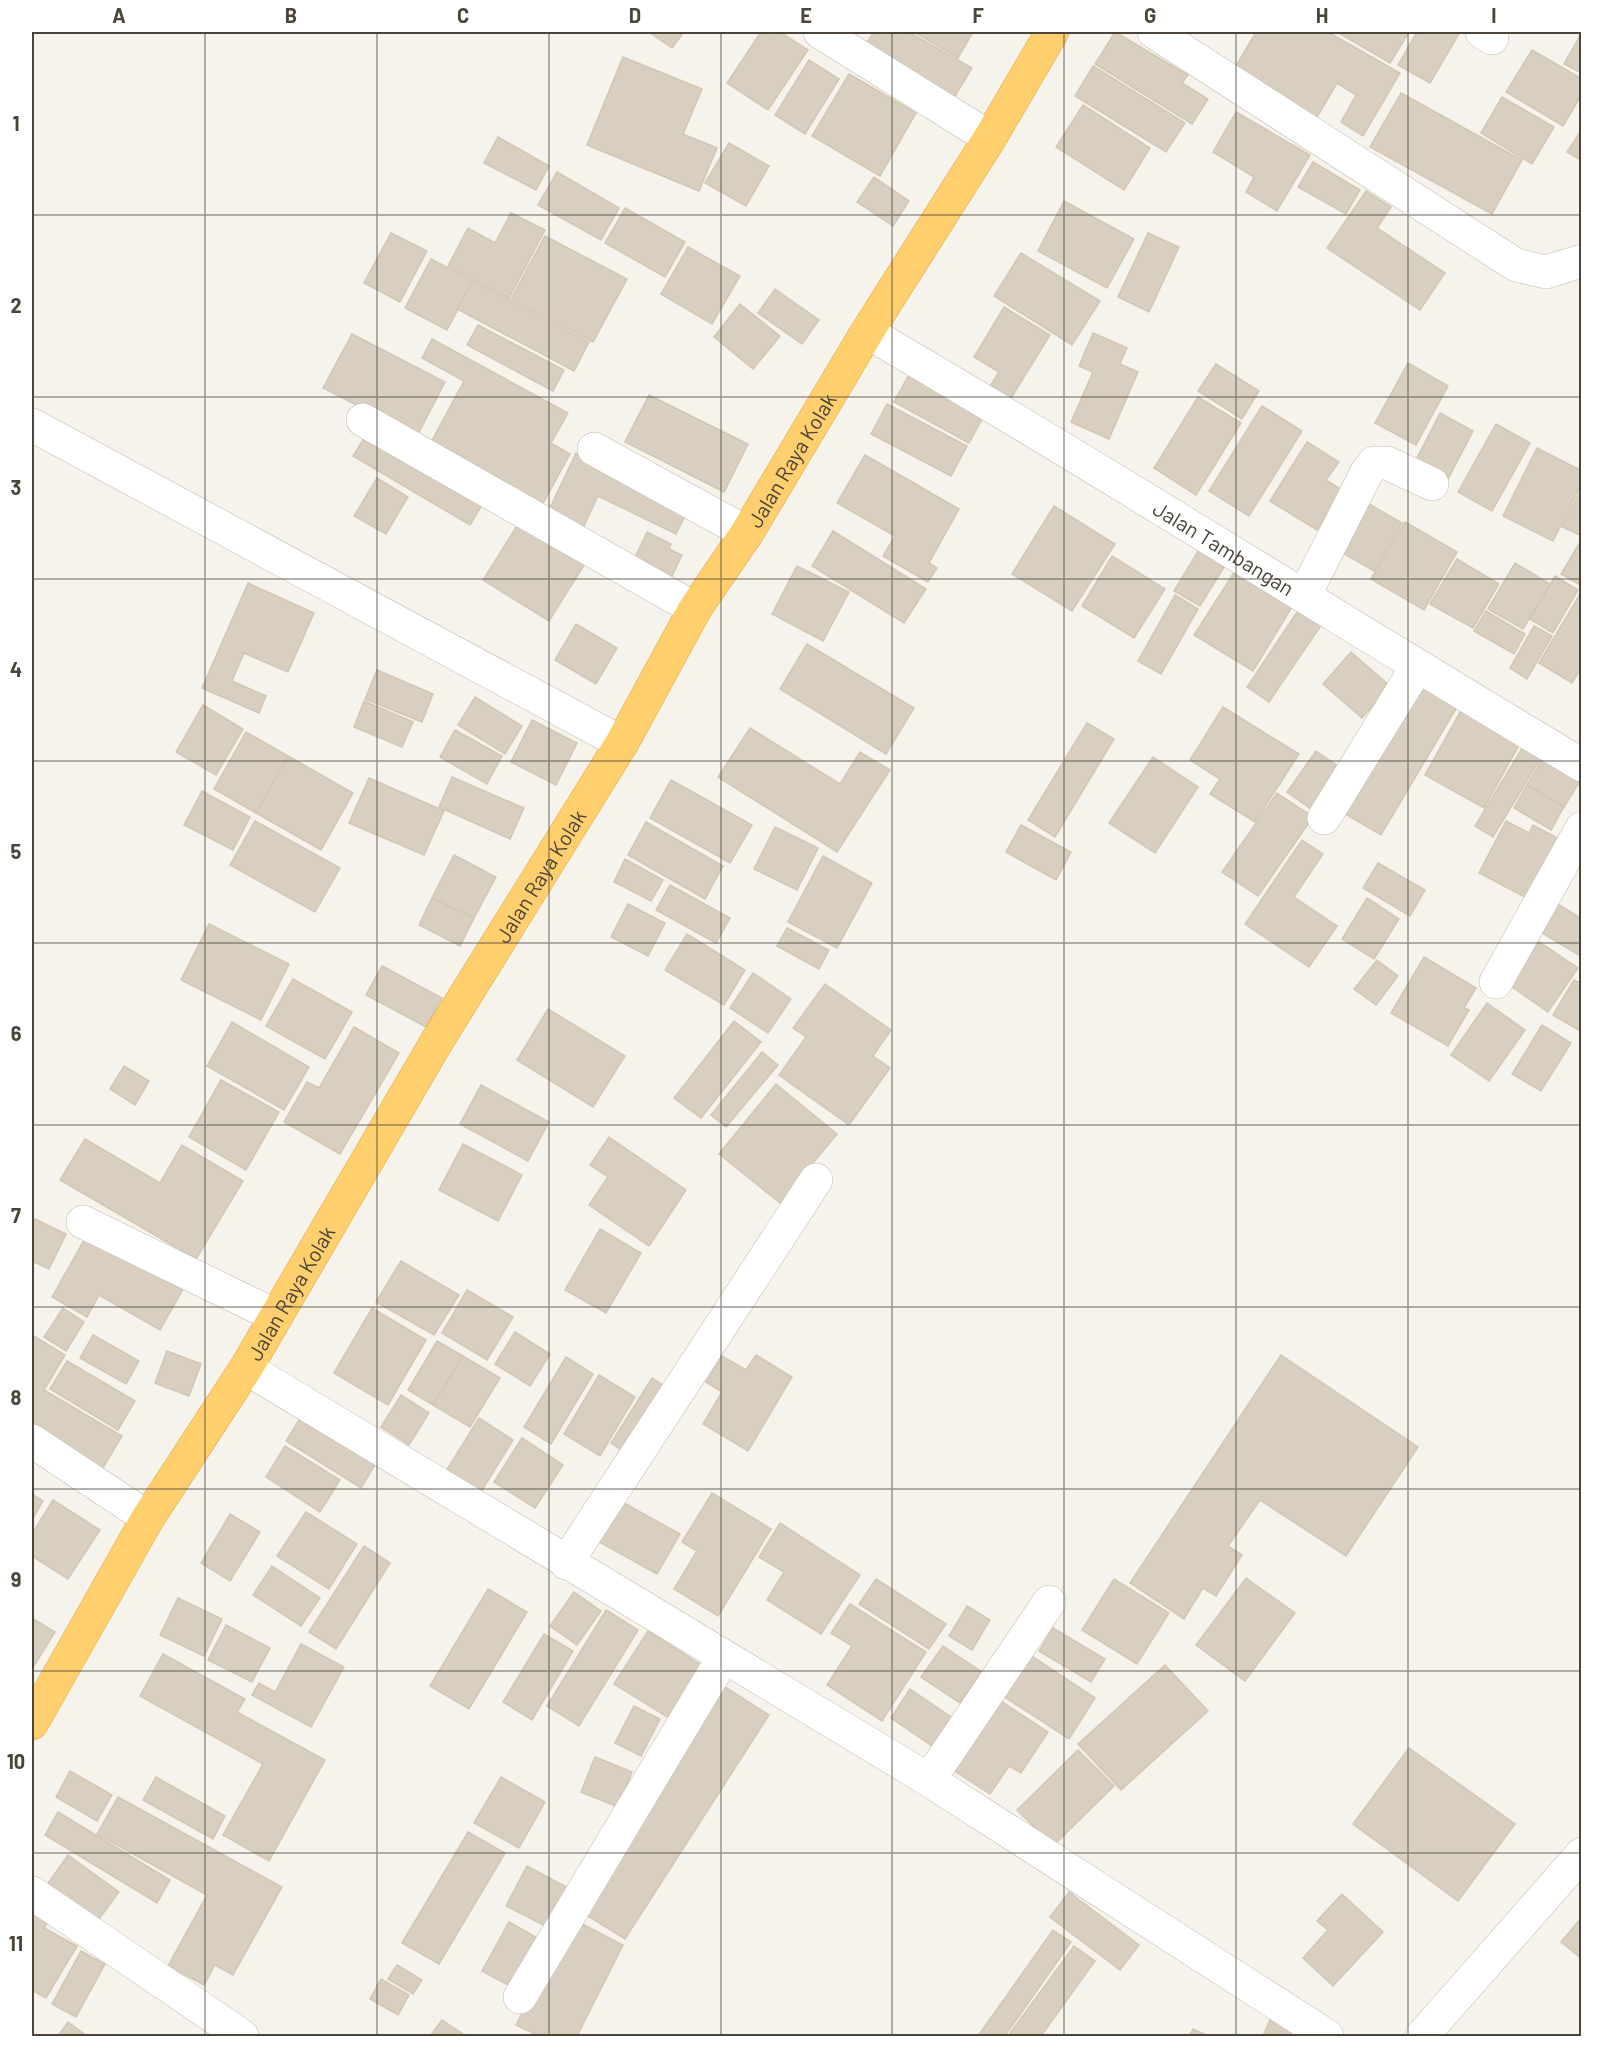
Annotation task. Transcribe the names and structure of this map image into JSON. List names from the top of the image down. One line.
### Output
{"streets":{"highway":["Jalan Raya Kolak"],"street":["Jalan Tambangan"]},"crossings":[["Jalan Raya Kolak","Jalan Tambangan"]],"grid":{"columns":["A","B","C","D","E","F","G","H","I"],"rows":["1","2","3","4","5","6","7","8","9","10","11"]}}
